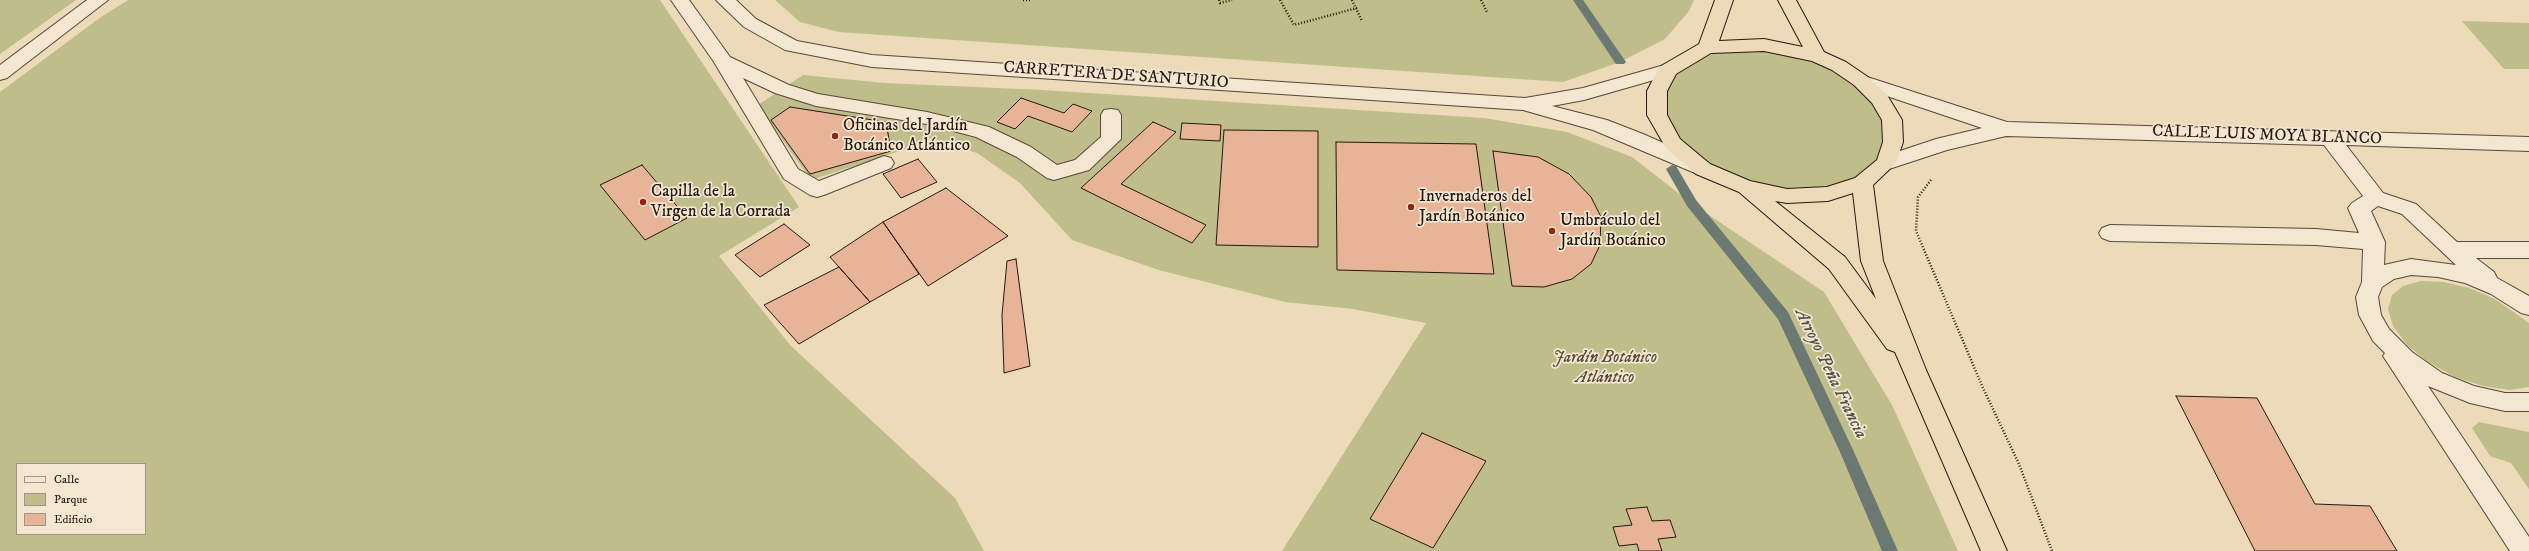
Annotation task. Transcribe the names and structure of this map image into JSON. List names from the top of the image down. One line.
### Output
{"streets":{"street":["CARRETERA DE SANTURIO","CALLE LUIS MOYA BLANCO"]},"water":["Arroyo Peña Francia"],"parks":["Jardín Botánico Atlántico"],"places":["Oficinas del Jardín Botánico Atlántico","Capilla de la Virgen de la Corrada","Invernaderos del Jardín Botánico","Umbráculo del Jardín Botánico"],"legend":["Calle","Parque","Edificio"]}
